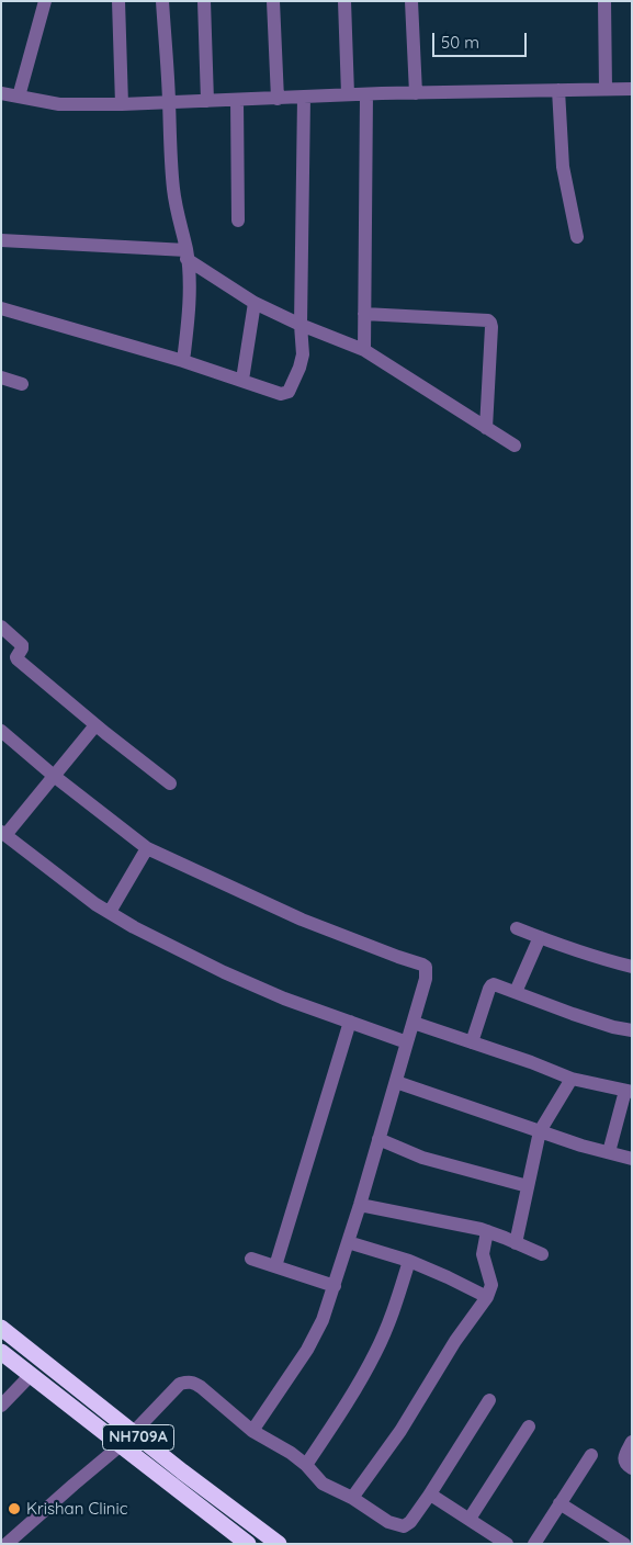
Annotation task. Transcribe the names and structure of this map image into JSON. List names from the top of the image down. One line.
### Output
{"streets":{"highway":["NH709A"]},"places":["Krishan Clinic"],"scale_bar":"50 m"}
